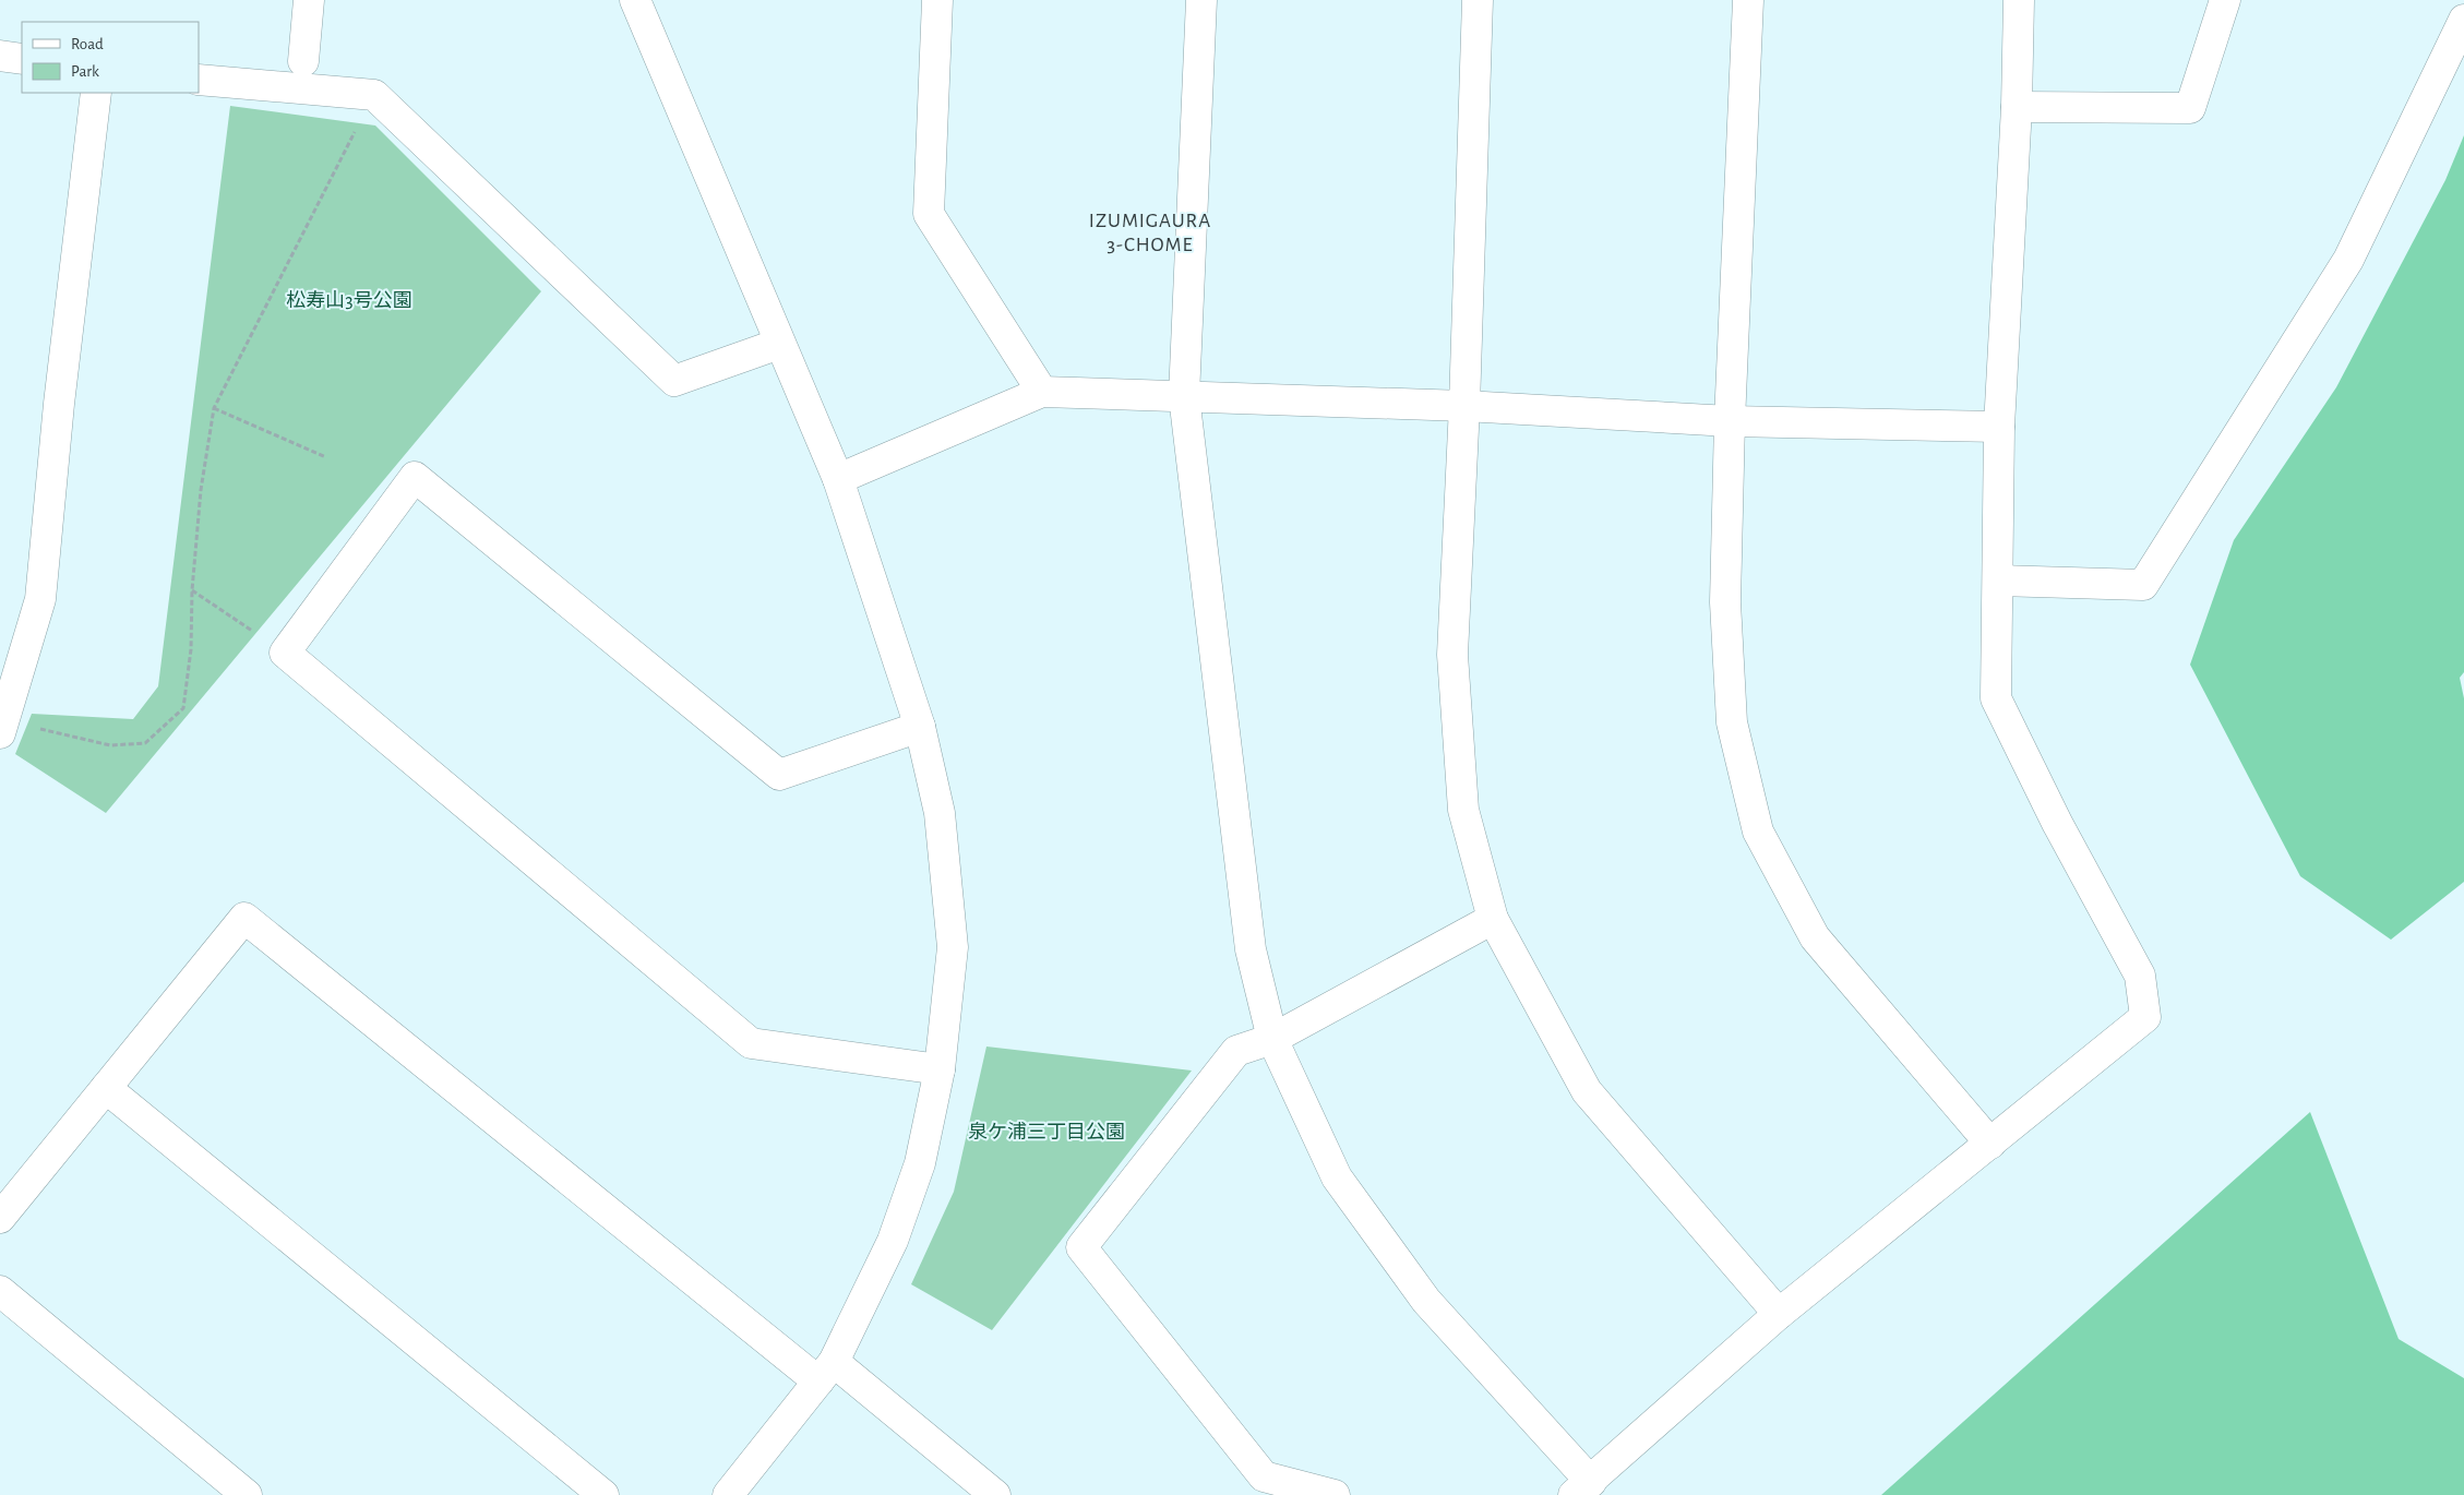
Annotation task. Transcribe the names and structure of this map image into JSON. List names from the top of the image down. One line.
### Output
{"districts":["IZUMIGAURA 3-CHOME"],"parks":["松寿山3号公園","泉ケ浦三丁目公園"],"legend":["Road","Park"]}
